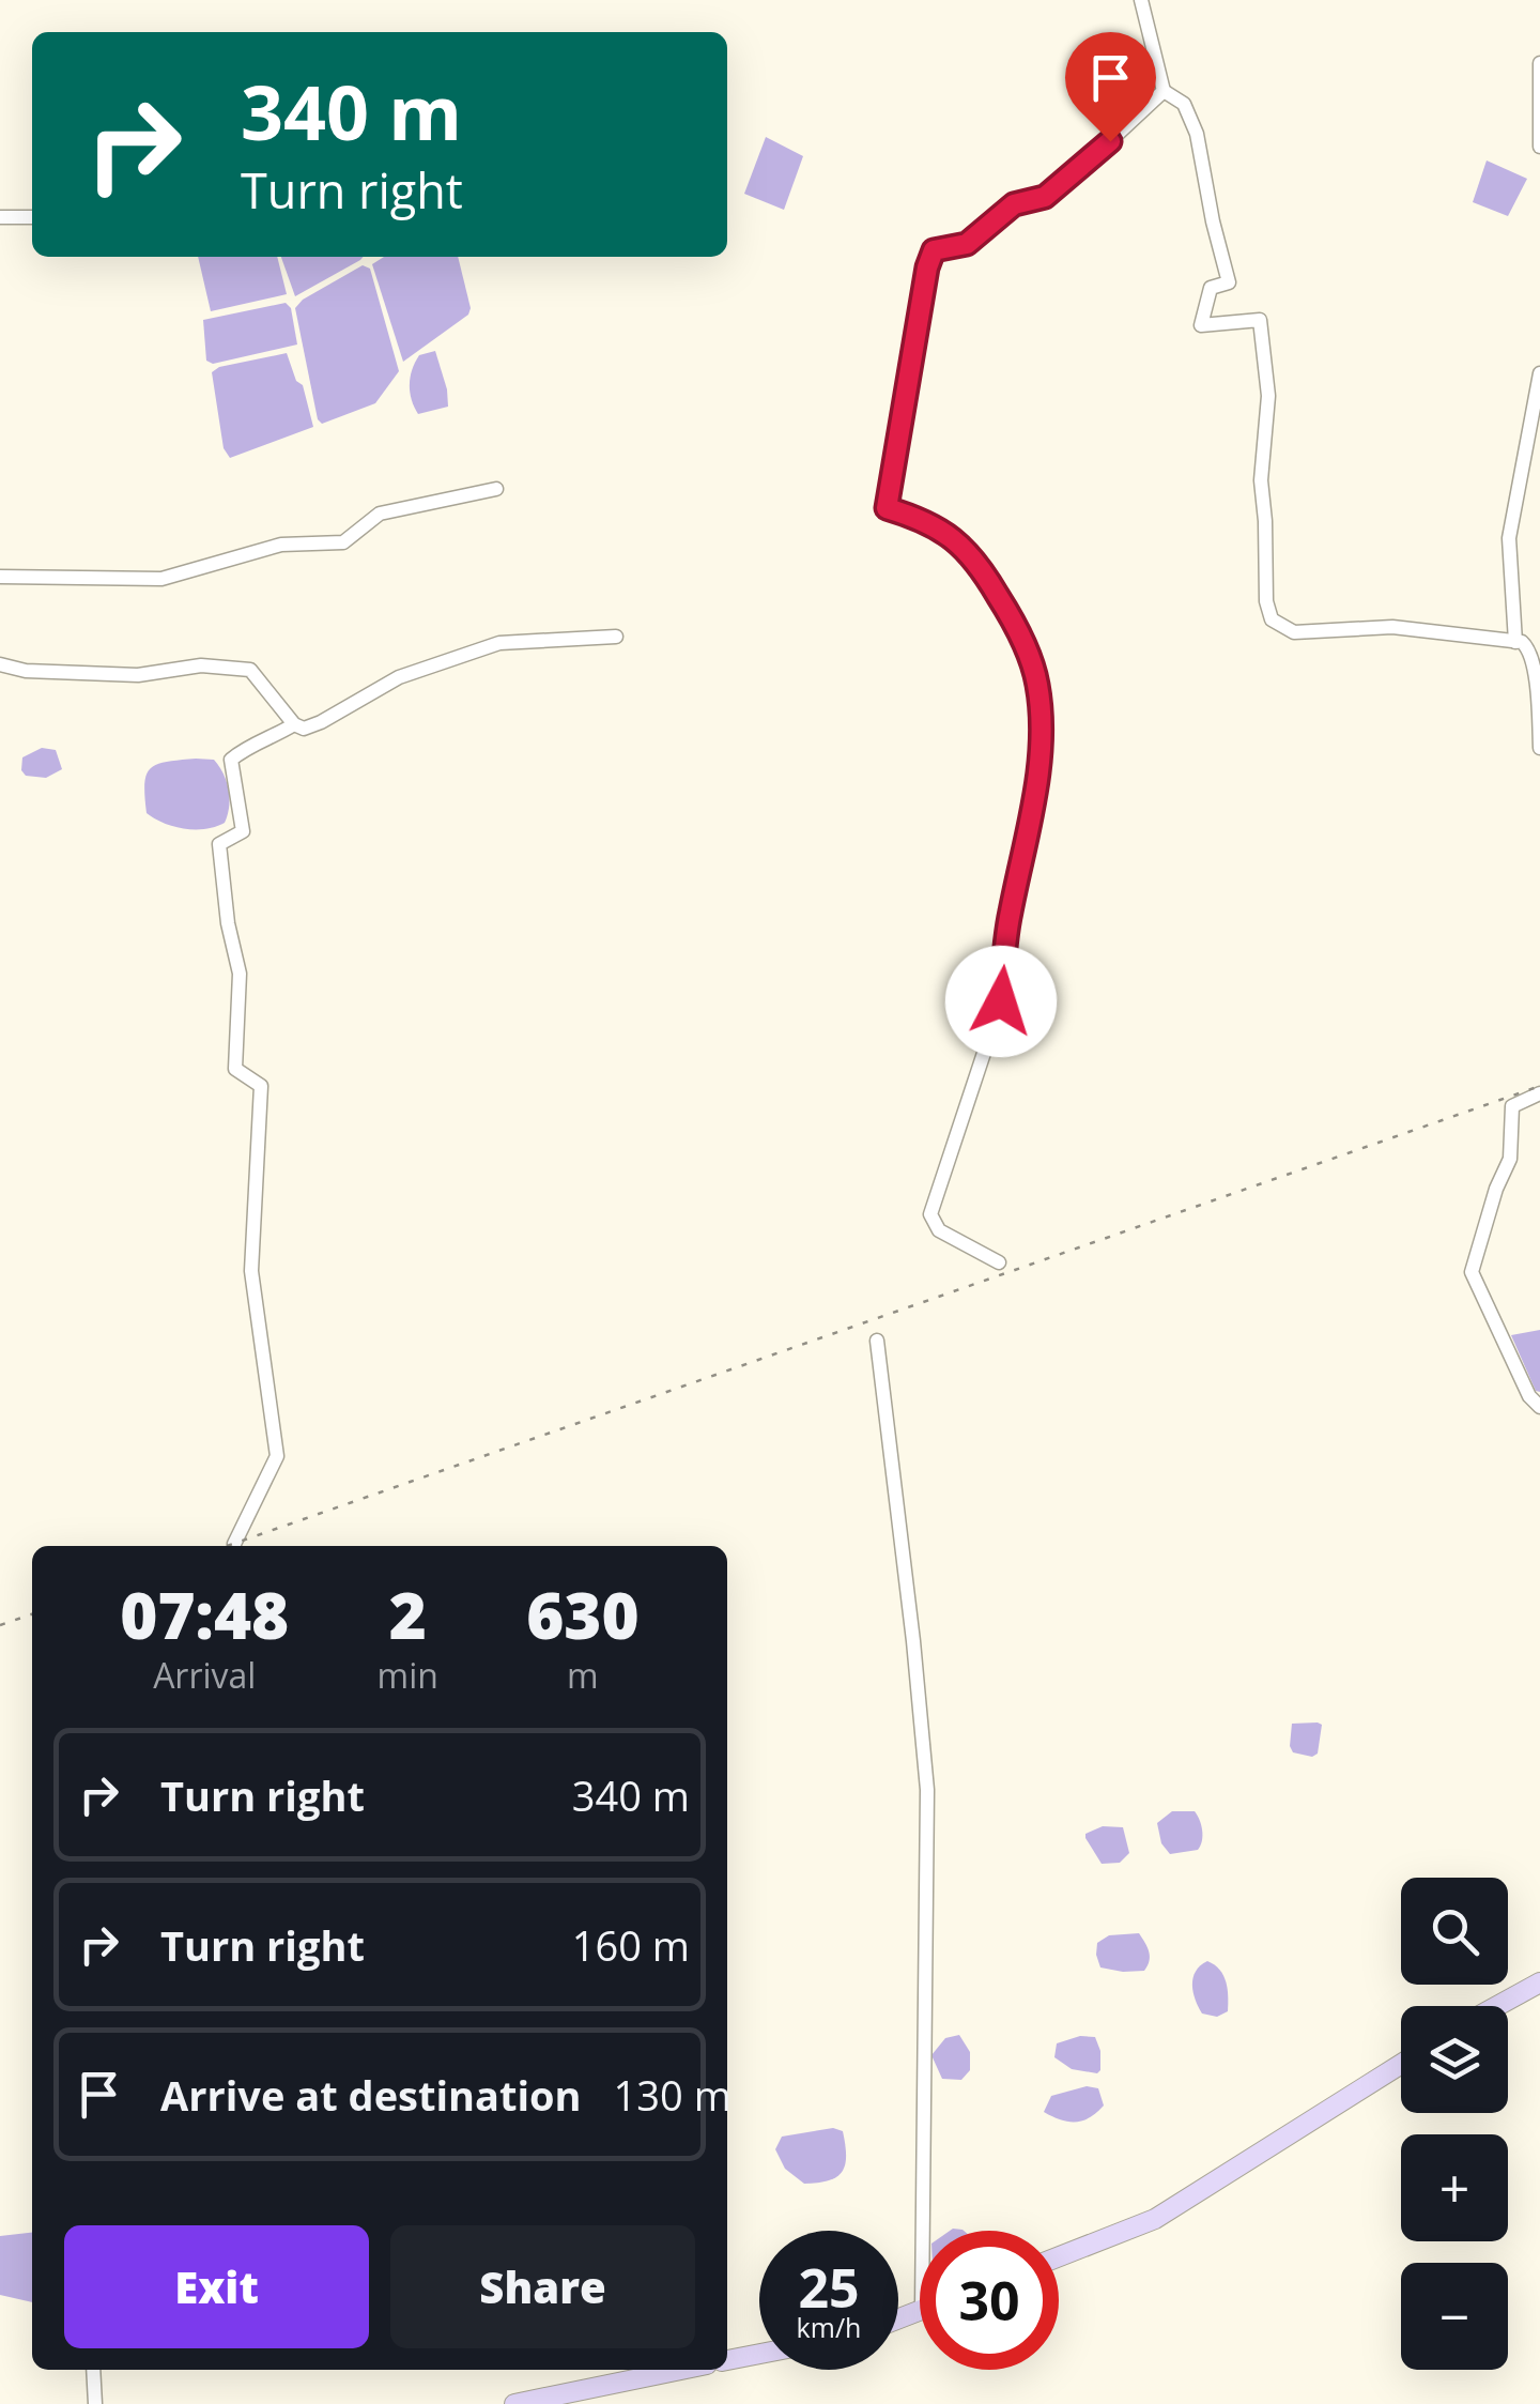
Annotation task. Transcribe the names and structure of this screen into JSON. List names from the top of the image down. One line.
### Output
{"page":{"turn":["340 m","Turn right"],"eta":["07:48","Arrival","2","min","630","m"],"list":[{"name":"Turn right","value":"340 m"},{"name":"Turn right","value":"160 m"},{"name":"Arrive at destination","value":"130 m"}],"map_buttons":["+","−"],"buttons":["Exit","Share"],"speed":"25 km/h","limit":"30"}}
